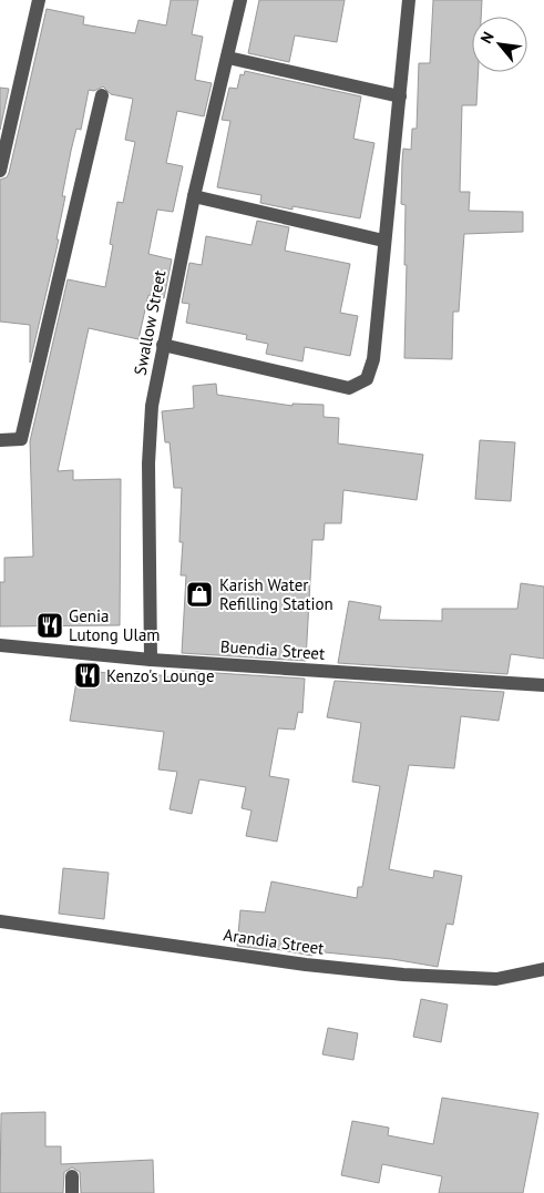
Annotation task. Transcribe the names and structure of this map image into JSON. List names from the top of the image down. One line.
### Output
{"streets":{"street":["Swallow Street","Buendia Street","Arandia Street"]},"crossings":[["Swallow Street","Buendia Street"]],"places":{"shop":["Karish Water Refilling Station"],"restaurant":["Genia Lutong Ulam","Kenzo's Lounge"]},"north":"top left"}
